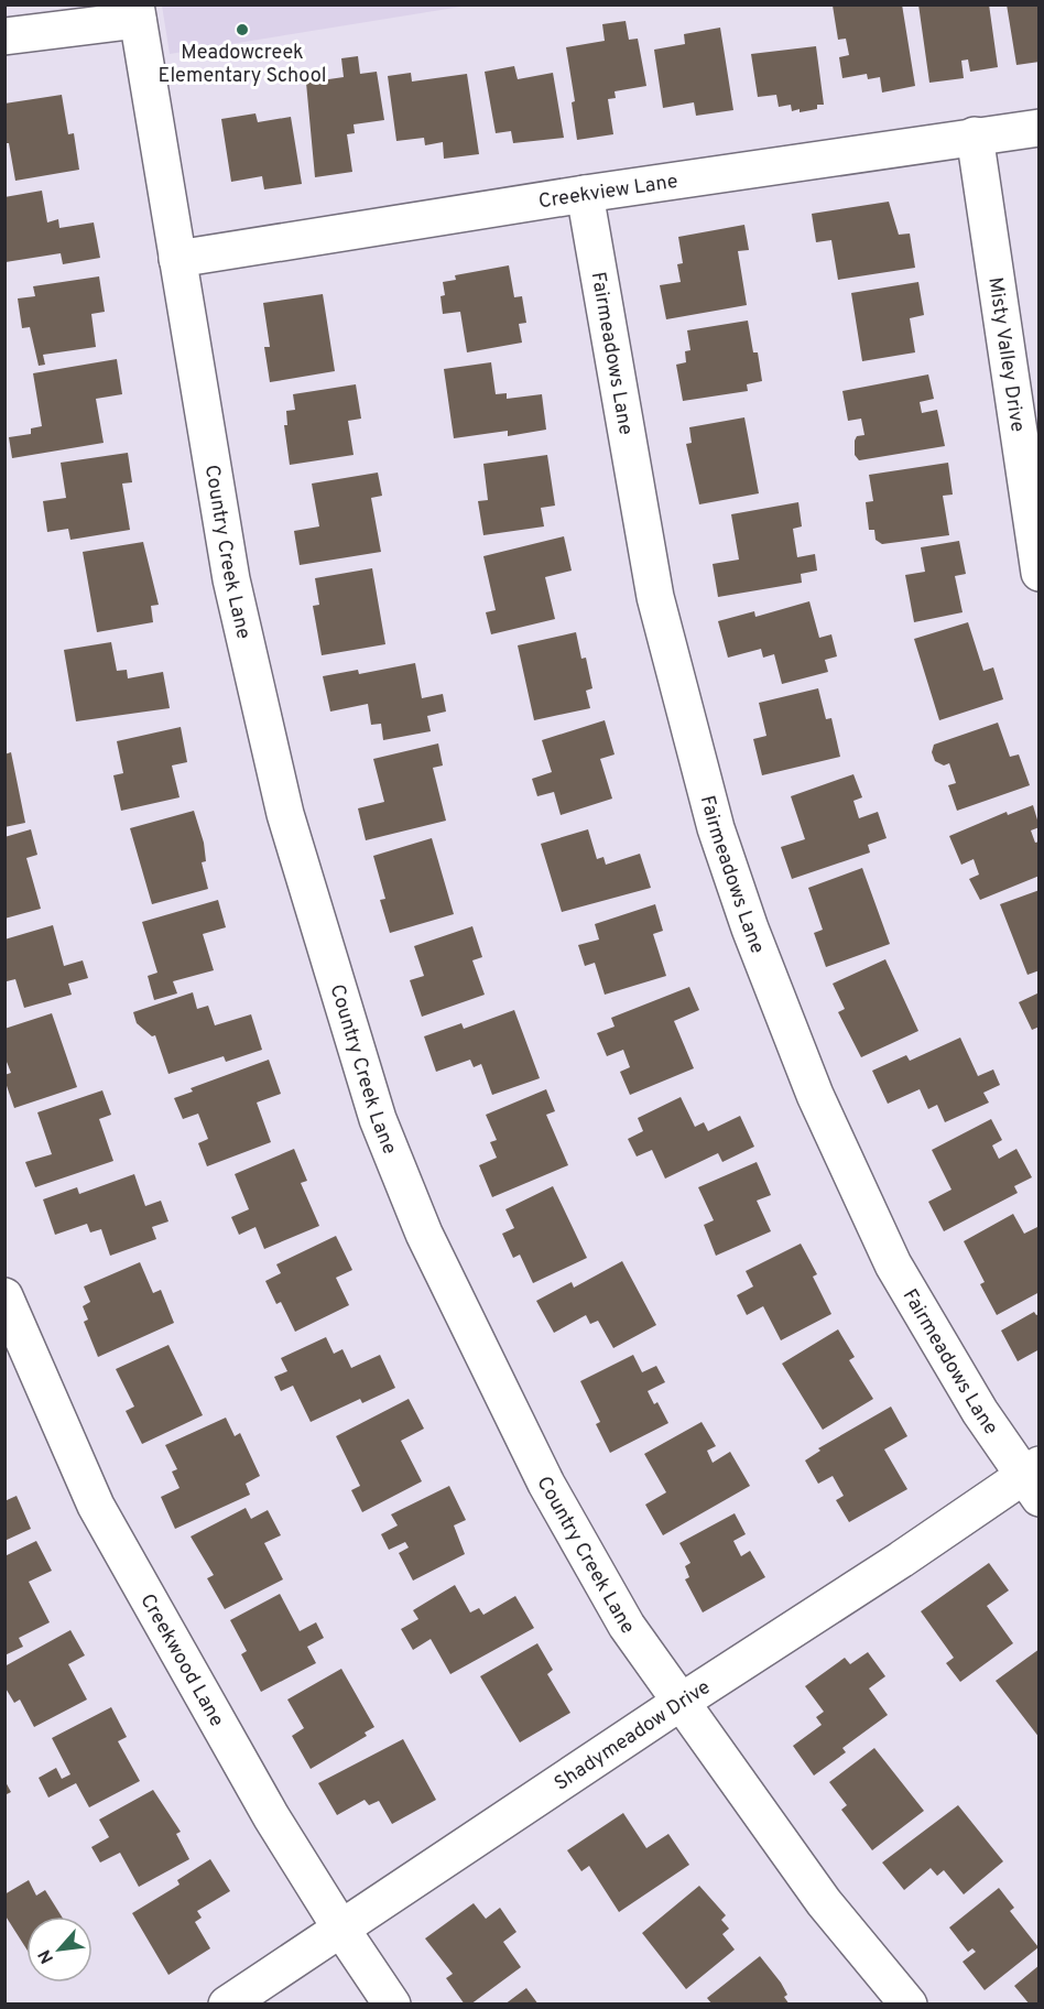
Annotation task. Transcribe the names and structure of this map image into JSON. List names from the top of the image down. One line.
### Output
{"streets":{"street":["Creekview Lane","Fairmeadows Lane","Misty Valley Drive","Country Creek Lane","Creekwood Lane","Shadymeadow Drive"]},"crossings":[["Creekview Lane","Fairmeadows Lane"],["Creekview Lane","Misty Valley Drive"],["Creekview Lane","Country Creek Lane"],["Fairmeadows Lane","Shadymeadow Drive"],["Country Creek Lane","Shadymeadow Drive"],["Creekwood Lane","Shadymeadow Drive"]],"places":["Meadowcreek Elementary School"],"north":"bottom left"}
